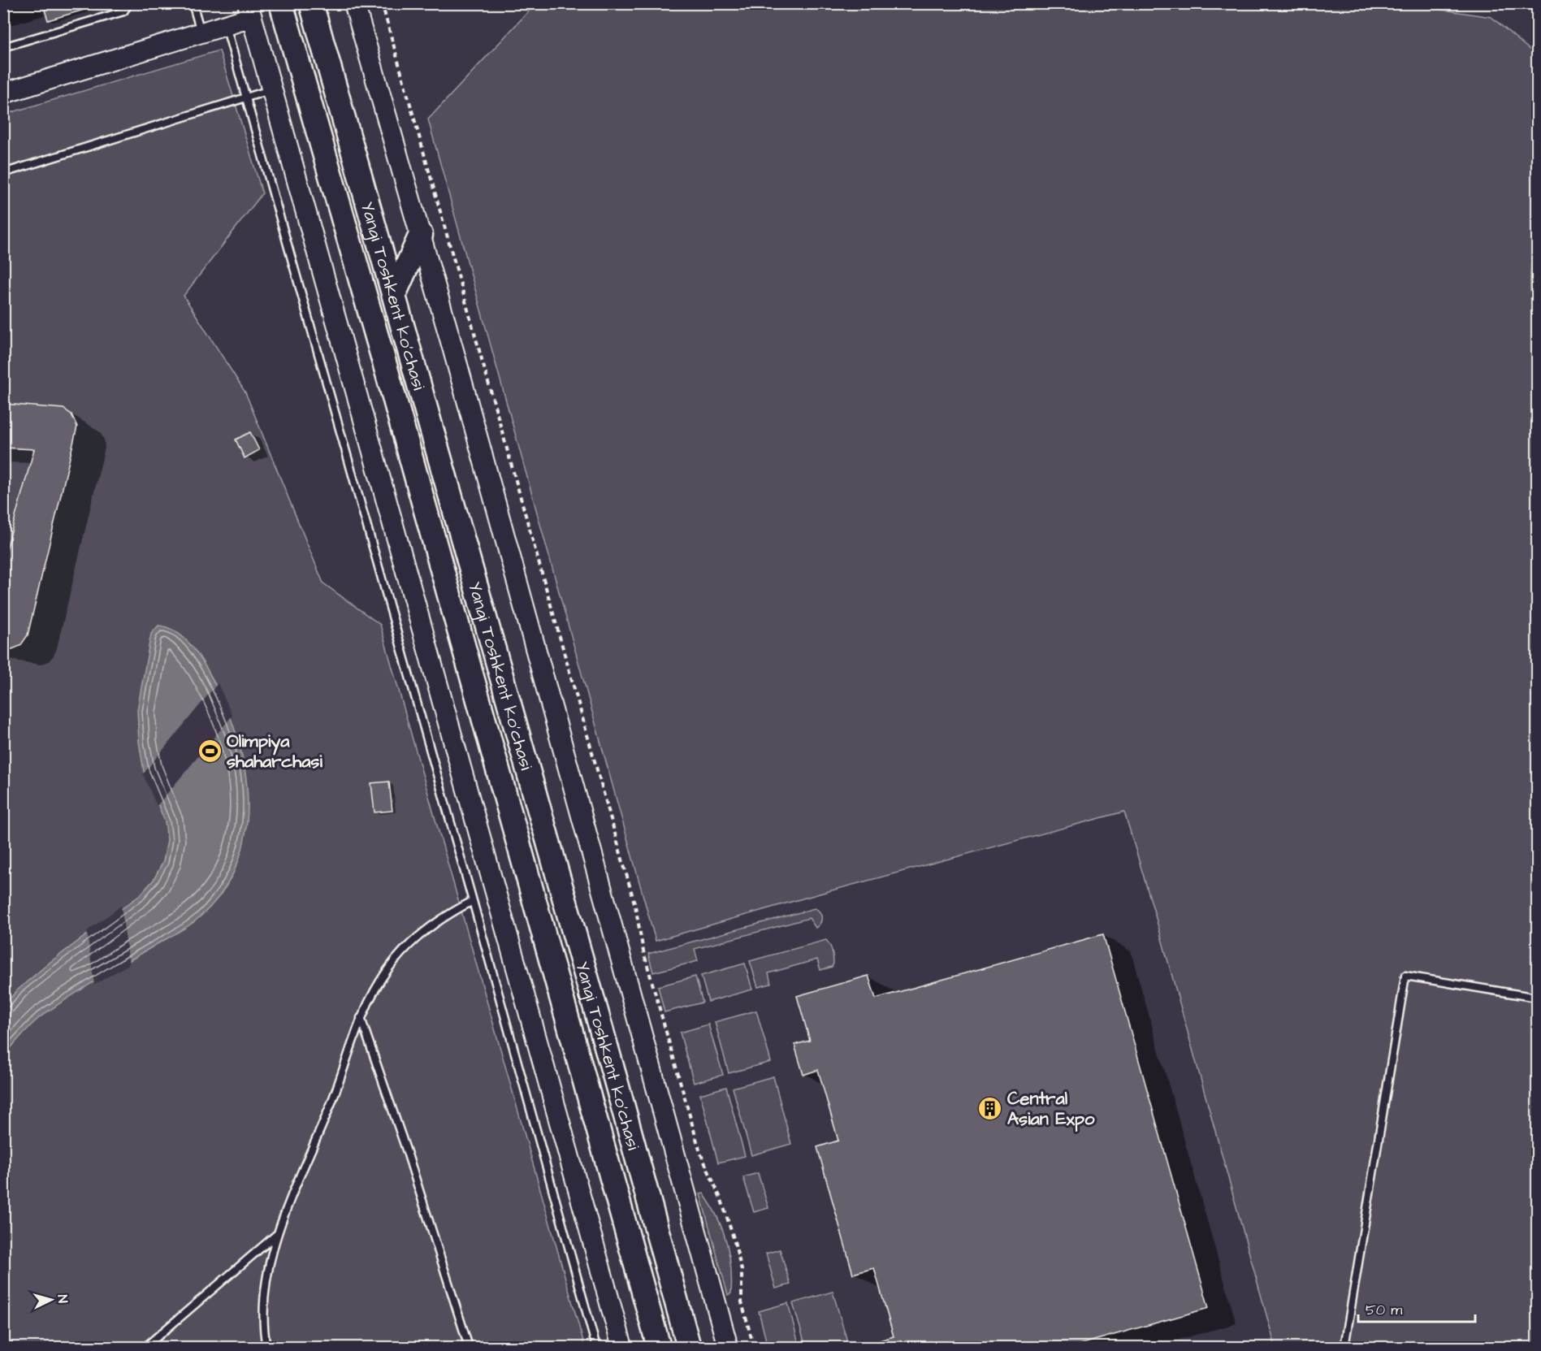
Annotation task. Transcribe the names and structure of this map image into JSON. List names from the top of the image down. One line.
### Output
{"streets":{"highway":["Yangi Toshkent ko‘chasi"]},"places":{"sports":["Olimpiya shaharchasi"],"building":["Central Asian Expo"]},"scale_bar":"50 m","north":"right"}
